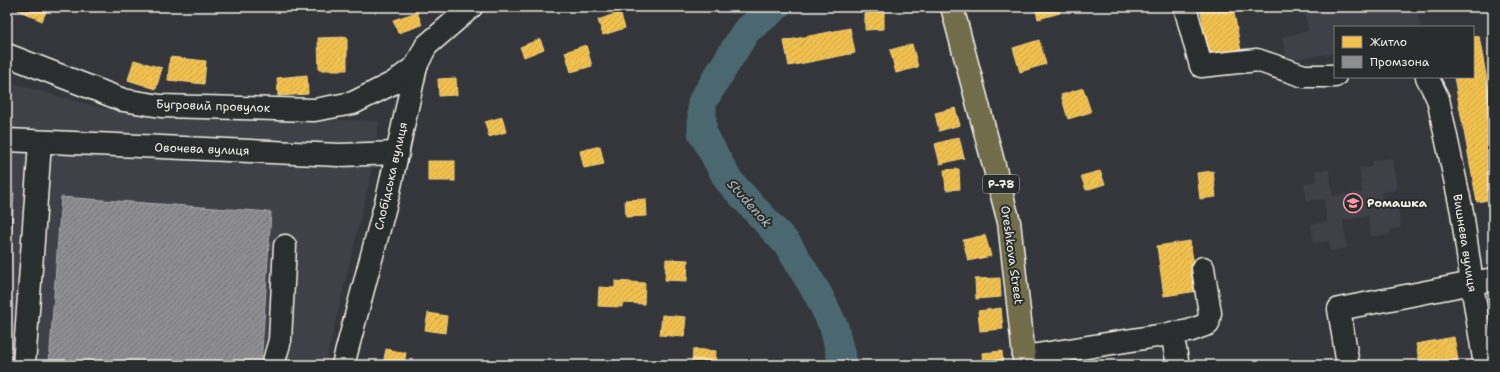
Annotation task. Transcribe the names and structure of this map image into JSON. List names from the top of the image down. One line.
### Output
{"streets":{"main road":["Р-78","Oreshkova Street"],"street":["Бугровий провулок","Овочева вулиця","Слобідська вулиця","Вишнева вулиця"]},"crossings":[["Бугровий провулок","Слобідська вулиця"],["Овочева вулиця","Слобідська вулиця"]],"water":["Studenok"],"places":{"school or university":["Ромашка"]},"legend":["Житло","Промзона"]}
